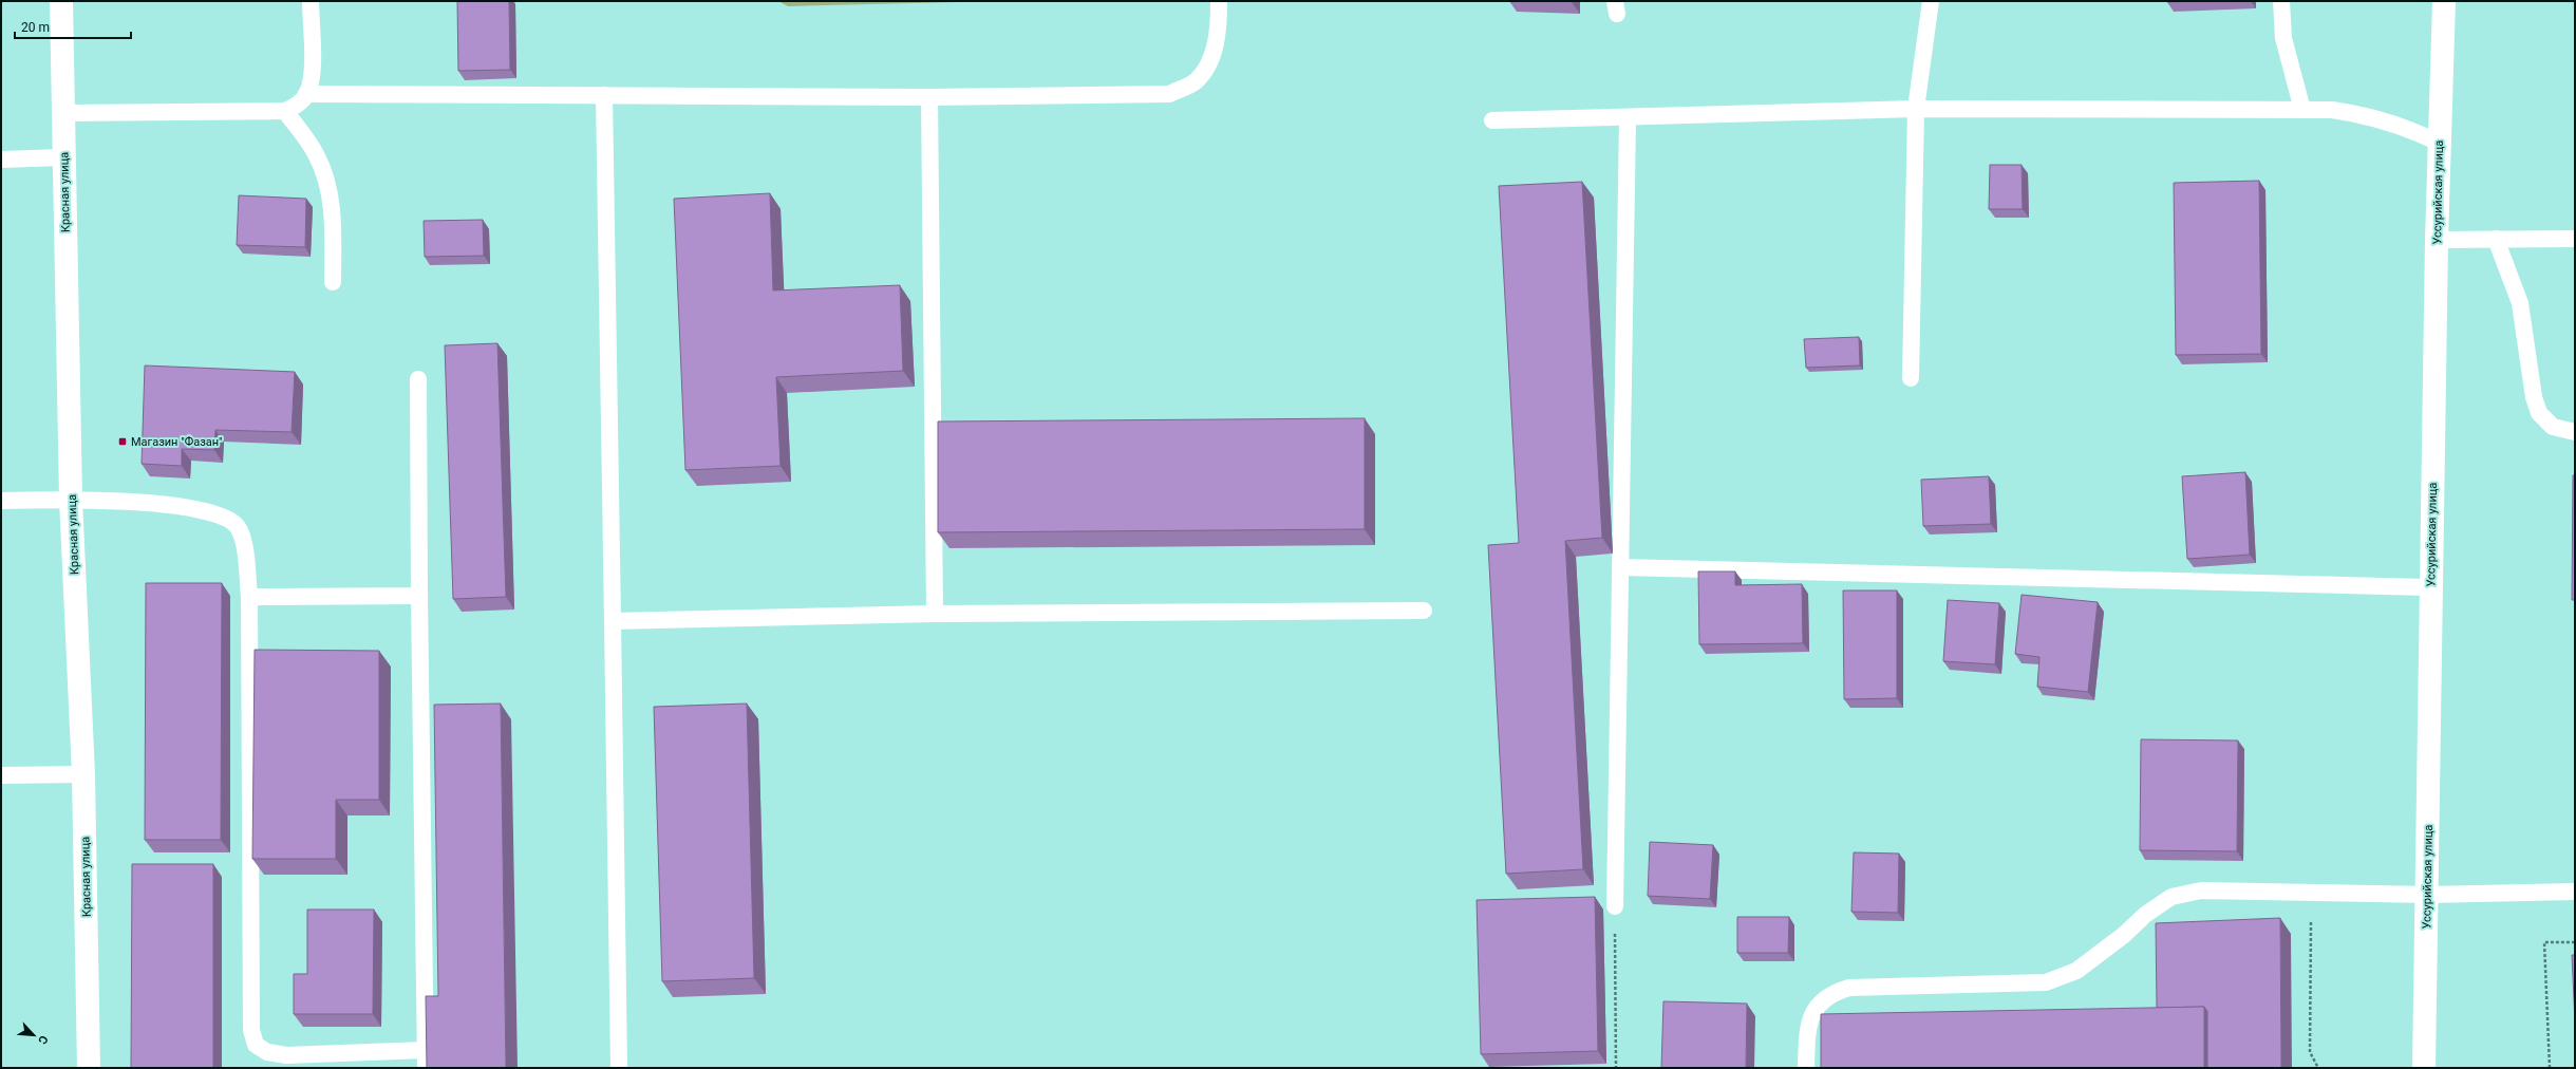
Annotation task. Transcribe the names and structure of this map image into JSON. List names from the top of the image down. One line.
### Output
{"streets":{"street":["Красная улица","Уссурийская улица"]},"places":{"transit":["Магазин \"Фазан\""]},"scale_bar":"20 m","north":"bottom right"}
